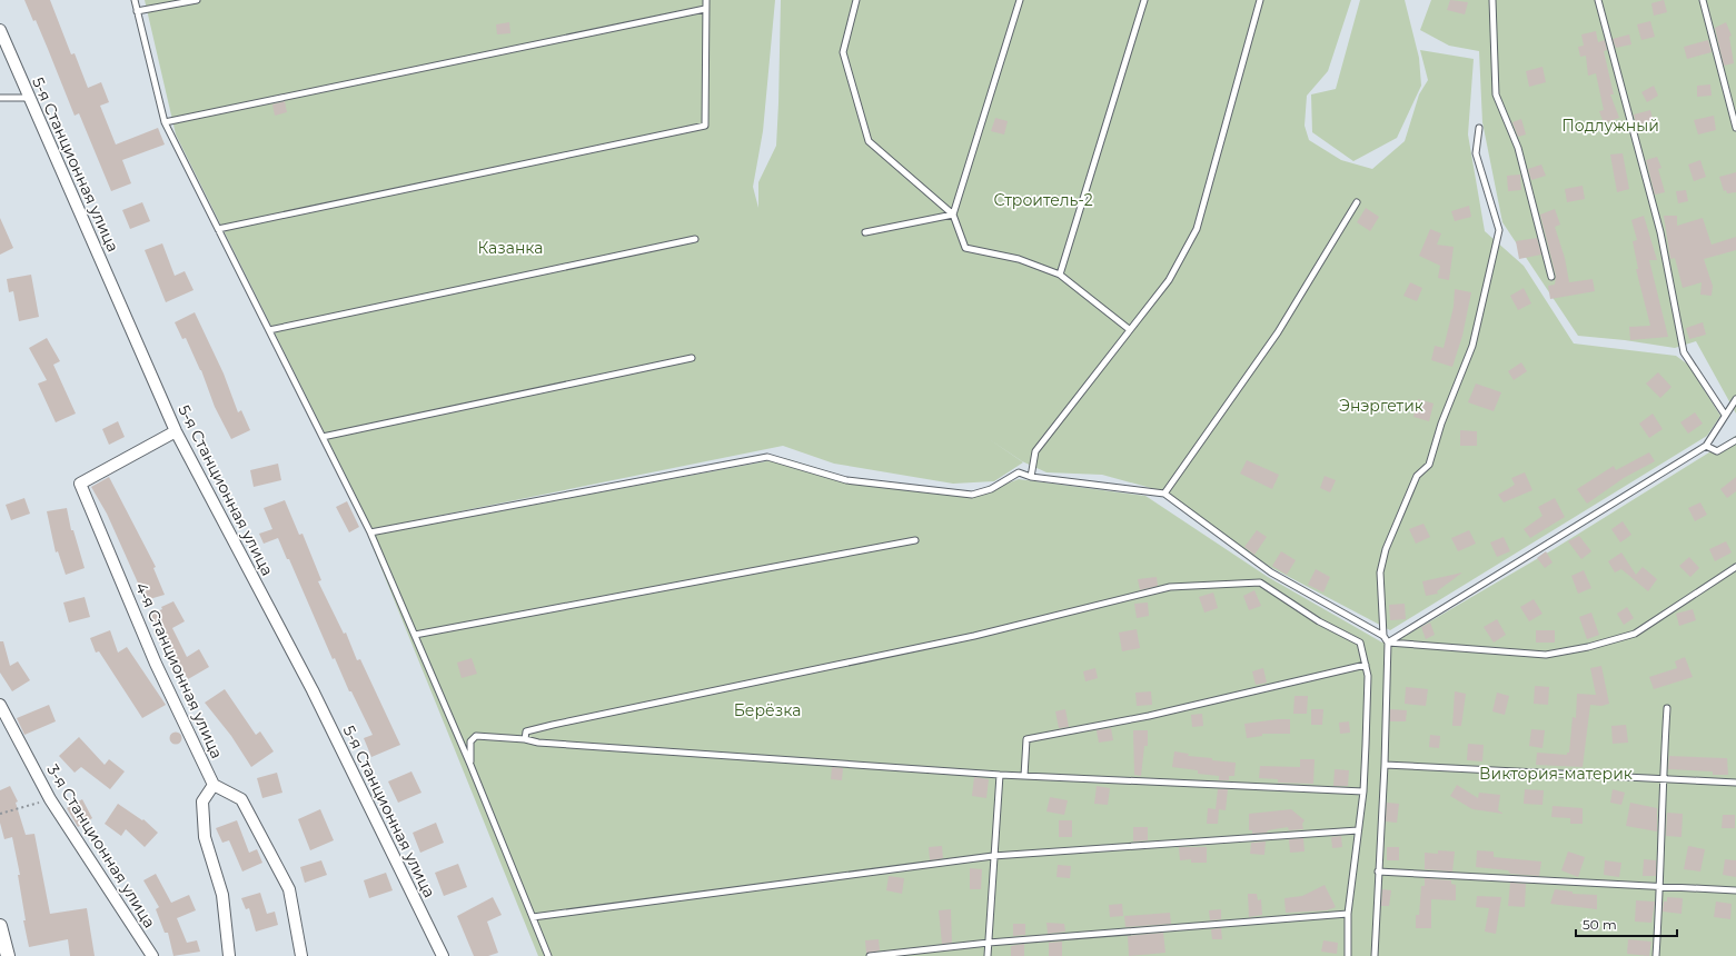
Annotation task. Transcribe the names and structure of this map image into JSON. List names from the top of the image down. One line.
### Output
{"streets":{"street":["5-я Станционная улица","4-я Станционная улица","3-я Станционная улица"]},"crossings":[["5-я Станционная улица","4-я Станционная улица"]],"parks":["Подлужный","Строитель-2","Казанка","Энэргетик","Берёзка","Виктория-материк"],"scale_bar":"50 m"}
